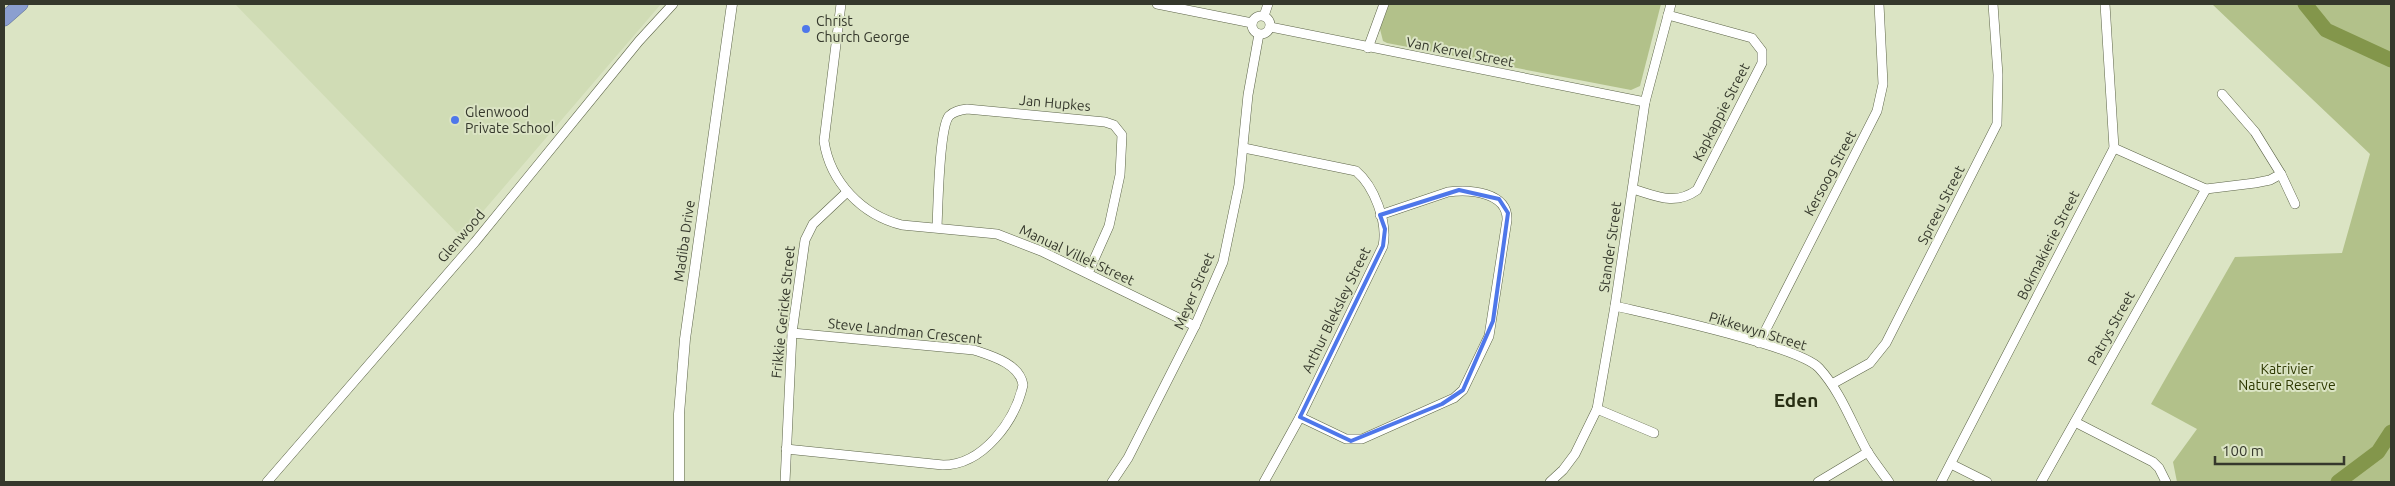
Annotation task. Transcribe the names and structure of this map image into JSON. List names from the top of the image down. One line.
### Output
{"streets":{"street":["Van Kervel Street","Jan Hupkes","Kapkappie Street","Kersoog Street","Spreeu Street","Glenwood","Madiba Drive","Bokmakierie Street","Stander Street","Manual Villet Street","Meyer Street","Arthur Bleksley Street","Frikkie Gericke Street","Patrys Street","Steve Landman Crescent","Pikkewyn Street"]},"crossings":[["Van Kervel Street","Stander Street"],["Van Kervel Street","Meyer Street"],["Jan Hupkes","Manual Villet Street"],["Kapkappie Street","Stander Street"],["Kersoog Street","Pikkewyn Street"],["Spreeu Street","Pikkewyn Street"],["Stander Street","Pikkewyn Street"],["Manual Villet Street","Meyer Street"],["Manual Villet Street","Frikkie Gericke Street"],["Meyer Street","Arthur Bleksley Street"],["Frikkie Gericke Street","Steve Landman Crescent"]],"districts":["Eden"],"parks":["Katrivier Nature Reserve"],"places":["Christ Church George","Glenwood Private School"],"scale_bar":"100 m"}
